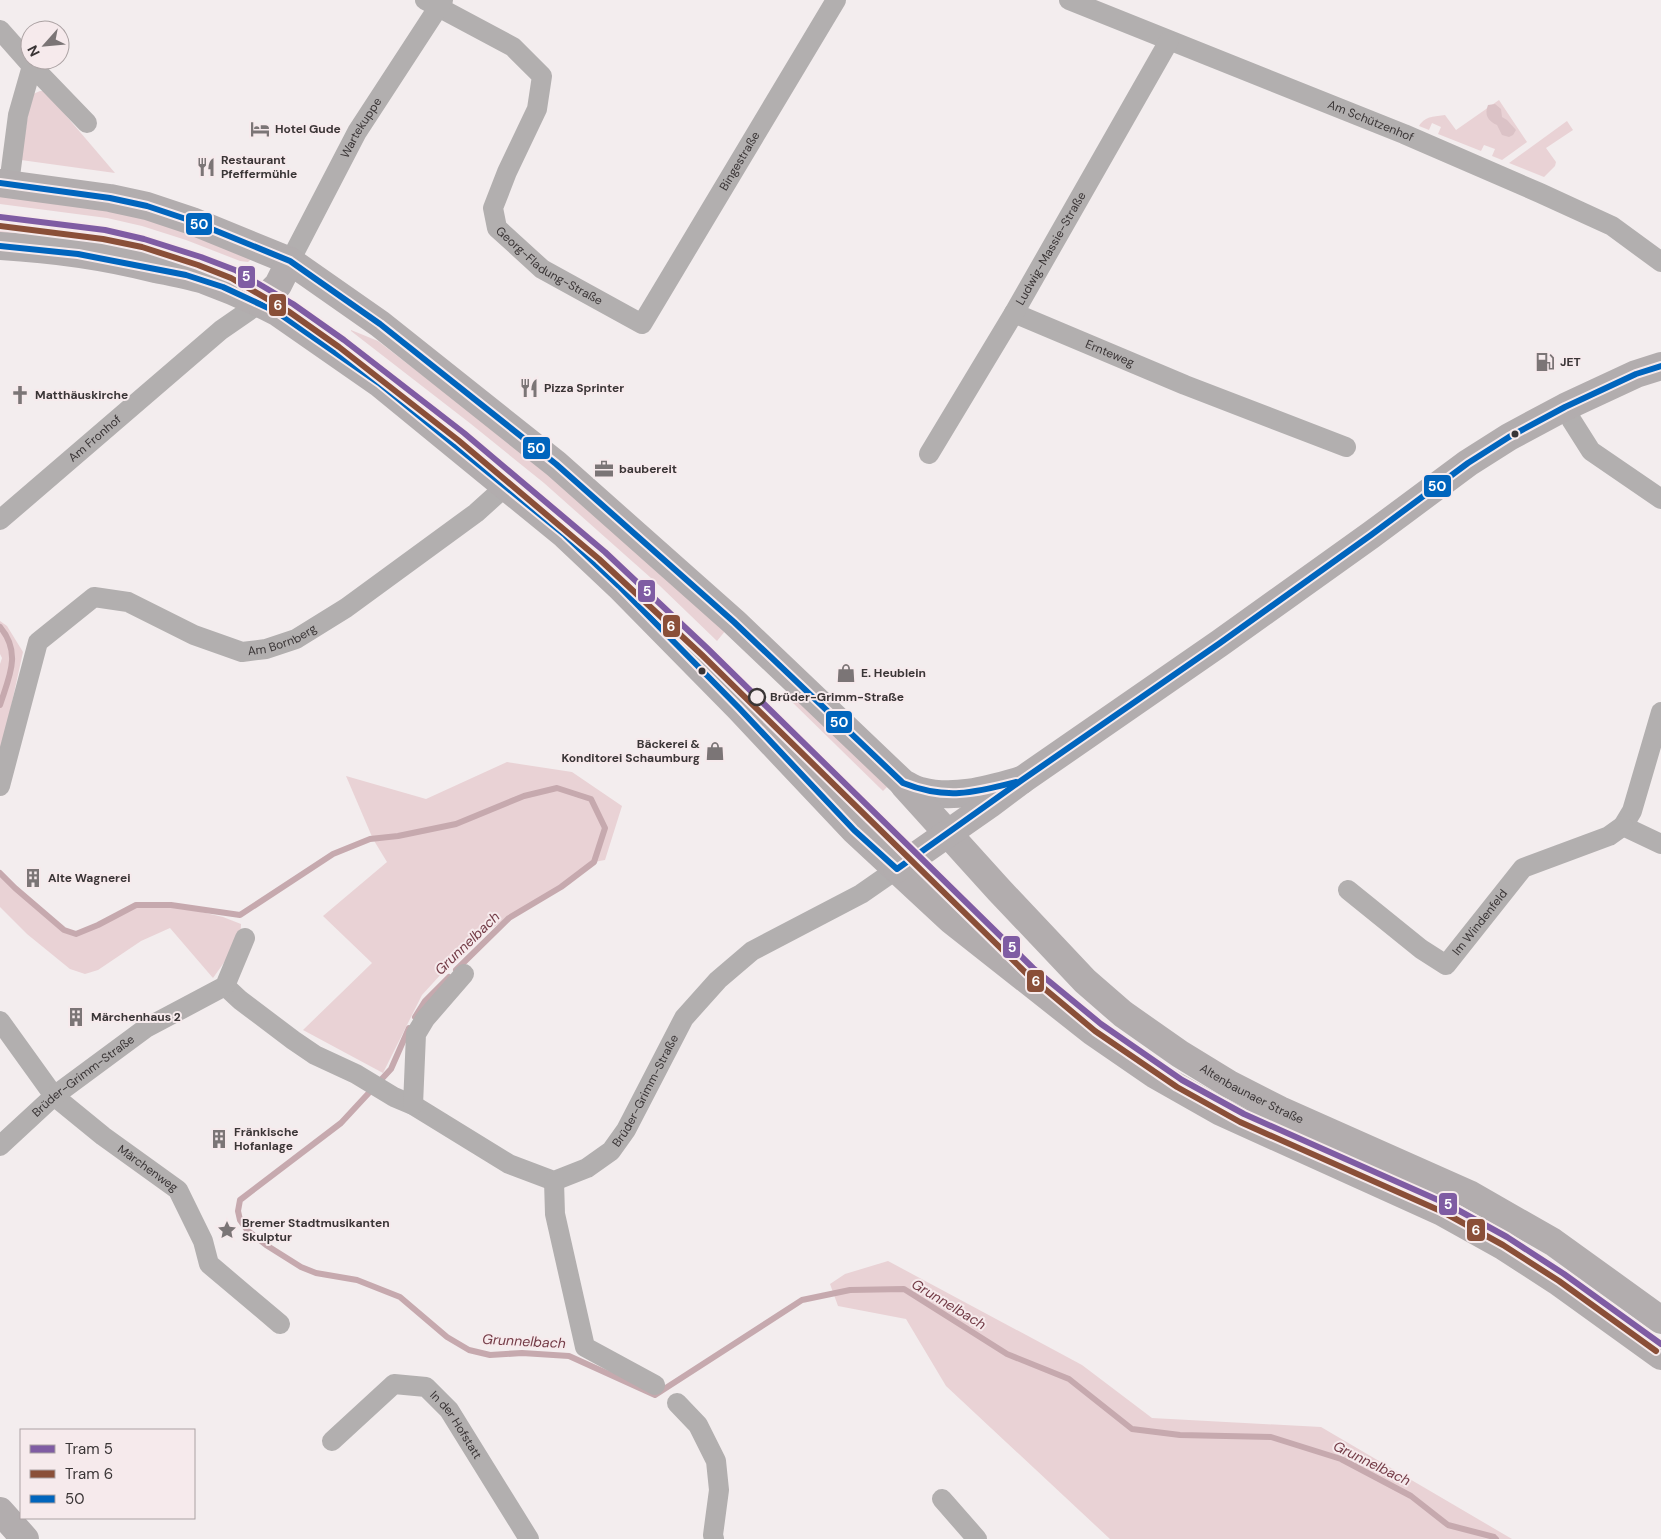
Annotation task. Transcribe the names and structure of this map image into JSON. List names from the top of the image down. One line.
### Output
{"streets":{"main road":["Altenbaunaer Straße"],"street":["Am Schützenhof","Wartekuppe","Bingestraße","Ludwig-Massie-Straße","Georg-Fladung-Straße","Ernteweg","Am Fronhof","Am Bornberg","Im Windenfeld","Brüder-Grimm-Straße","Märchenweg","In der Hofstatt"]},"crossings":[["Am Schützenhof","Ludwig-Massie-Straße"],["Wartekuppe","Georg-Fladung-Straße"],["Wartekuppe","Altenbaunaer Straße"],["Bingestraße","Georg-Fladung-Straße"],["Ludwig-Massie-Straße","Ernteweg"],["Brüder-Grimm-Straße","Märchenweg"]],"water":["Grunnelbach"],"places":{"hotel":["Hotel Gude"],"restaurant":["Restaurant Pfeffermühle","Pizza Sprinter"],"fuel station":["JET"],"church":["Matthäuskirche"],"office":["baubereit"],"shop":["E. Heublein","Bäckerei & Konditorei Schaumburg"],"other":["Brüder-Grimm-Straße"],"building":["Alte Wagnerei","Märchenhaus 2","Fränkische Hofanlage"],"place":["Bremer Stadtmusikanten Skulptur"]},"lines":["transit line 50","tram line 5","tram line 6"],"legend":["Tram 5","Tram 6","50"],"north":"bottom left"}
